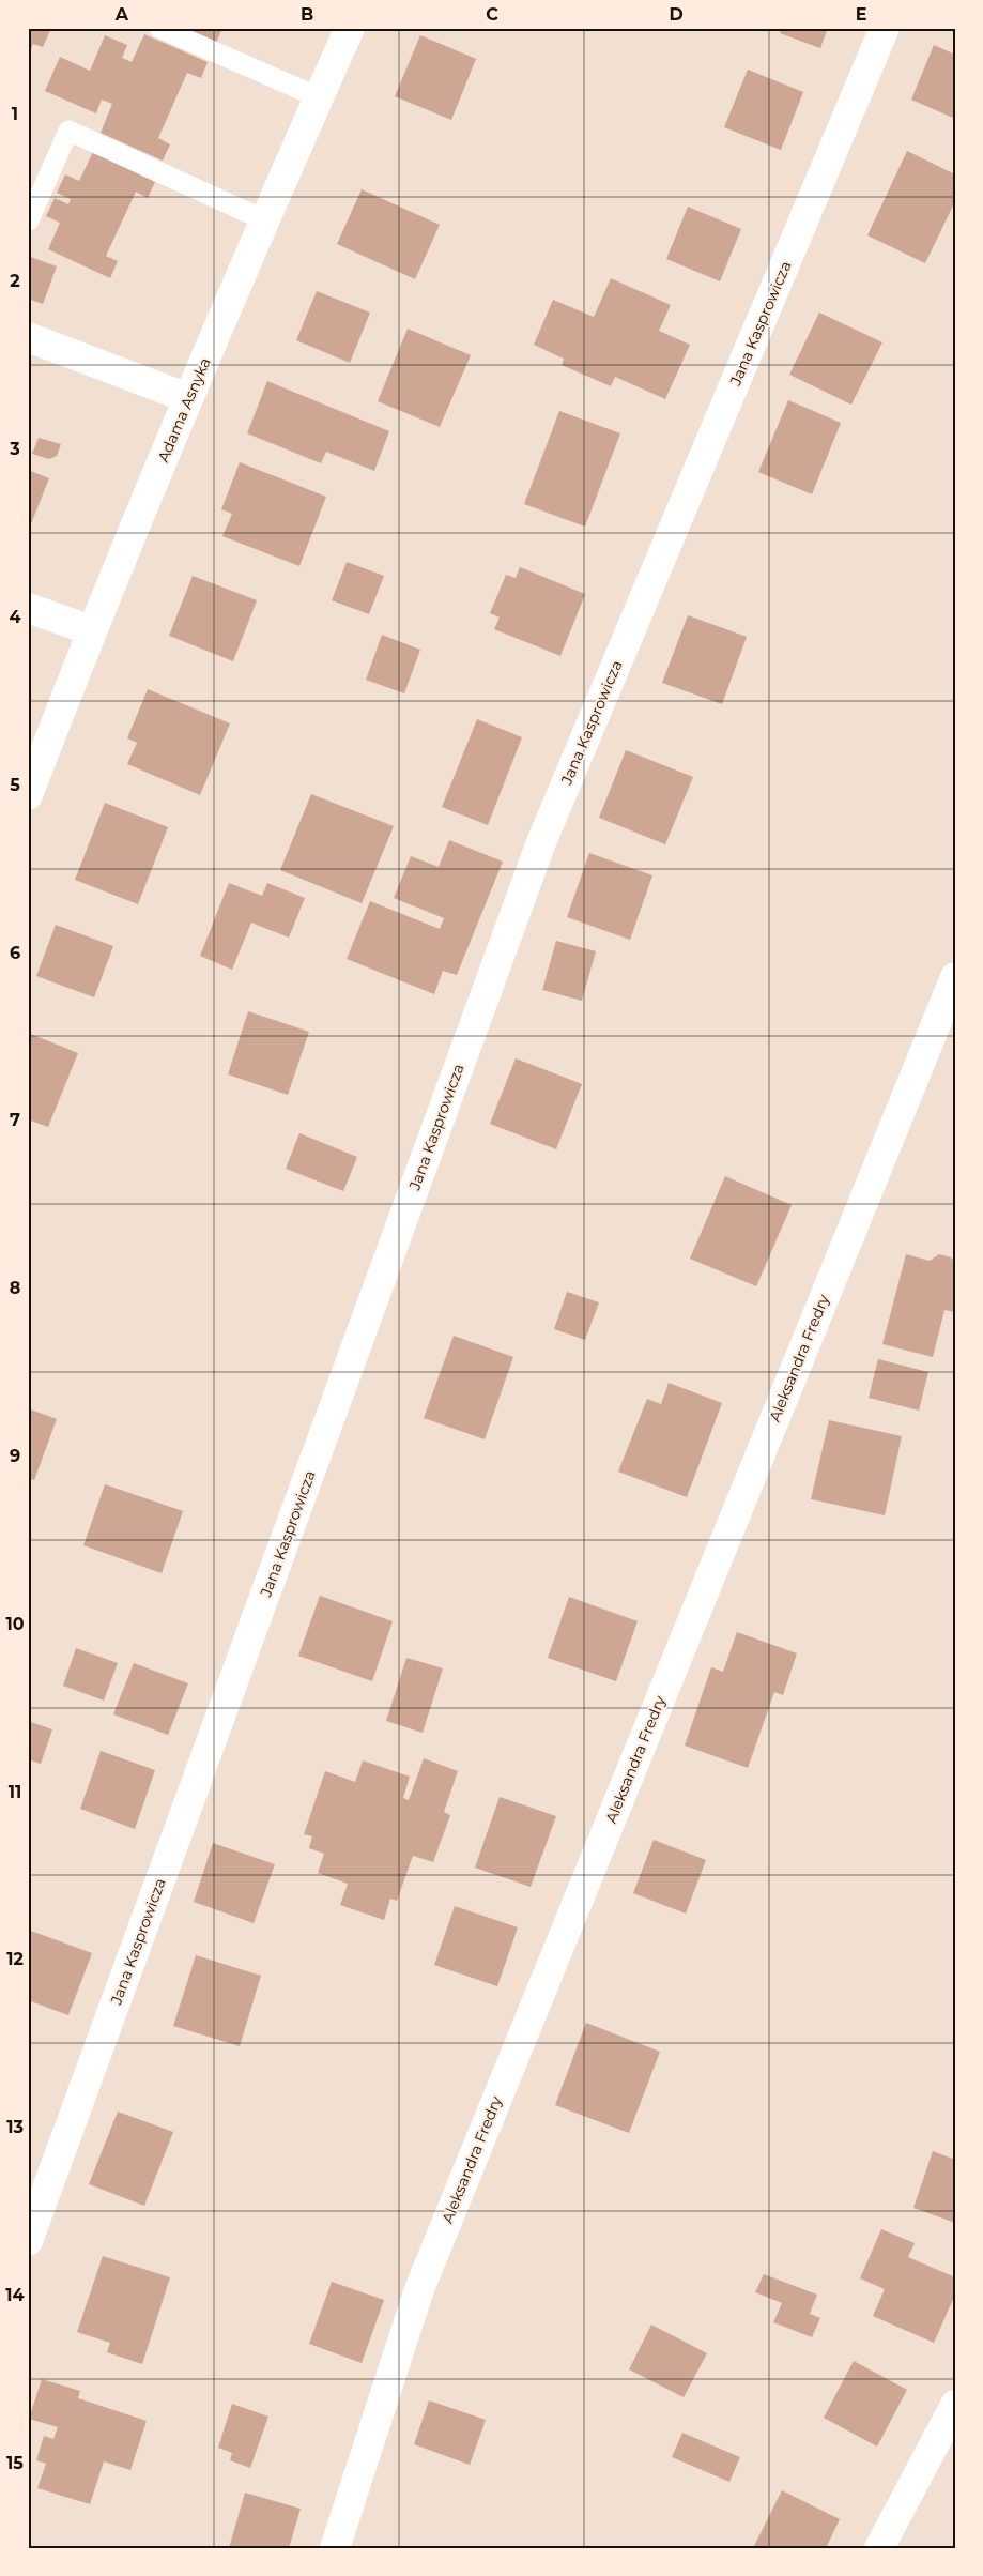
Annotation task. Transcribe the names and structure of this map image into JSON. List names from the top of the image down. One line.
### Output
{"streets":{"street":["Jana Kasprowicza","Adama Asnyka","Aleksandra Fredry"]},"grid":{"columns":["A","B","C","D","E"],"rows":["1","2","3","4","5","6","7","8","9","10","11","12","13","14","15"]}}
